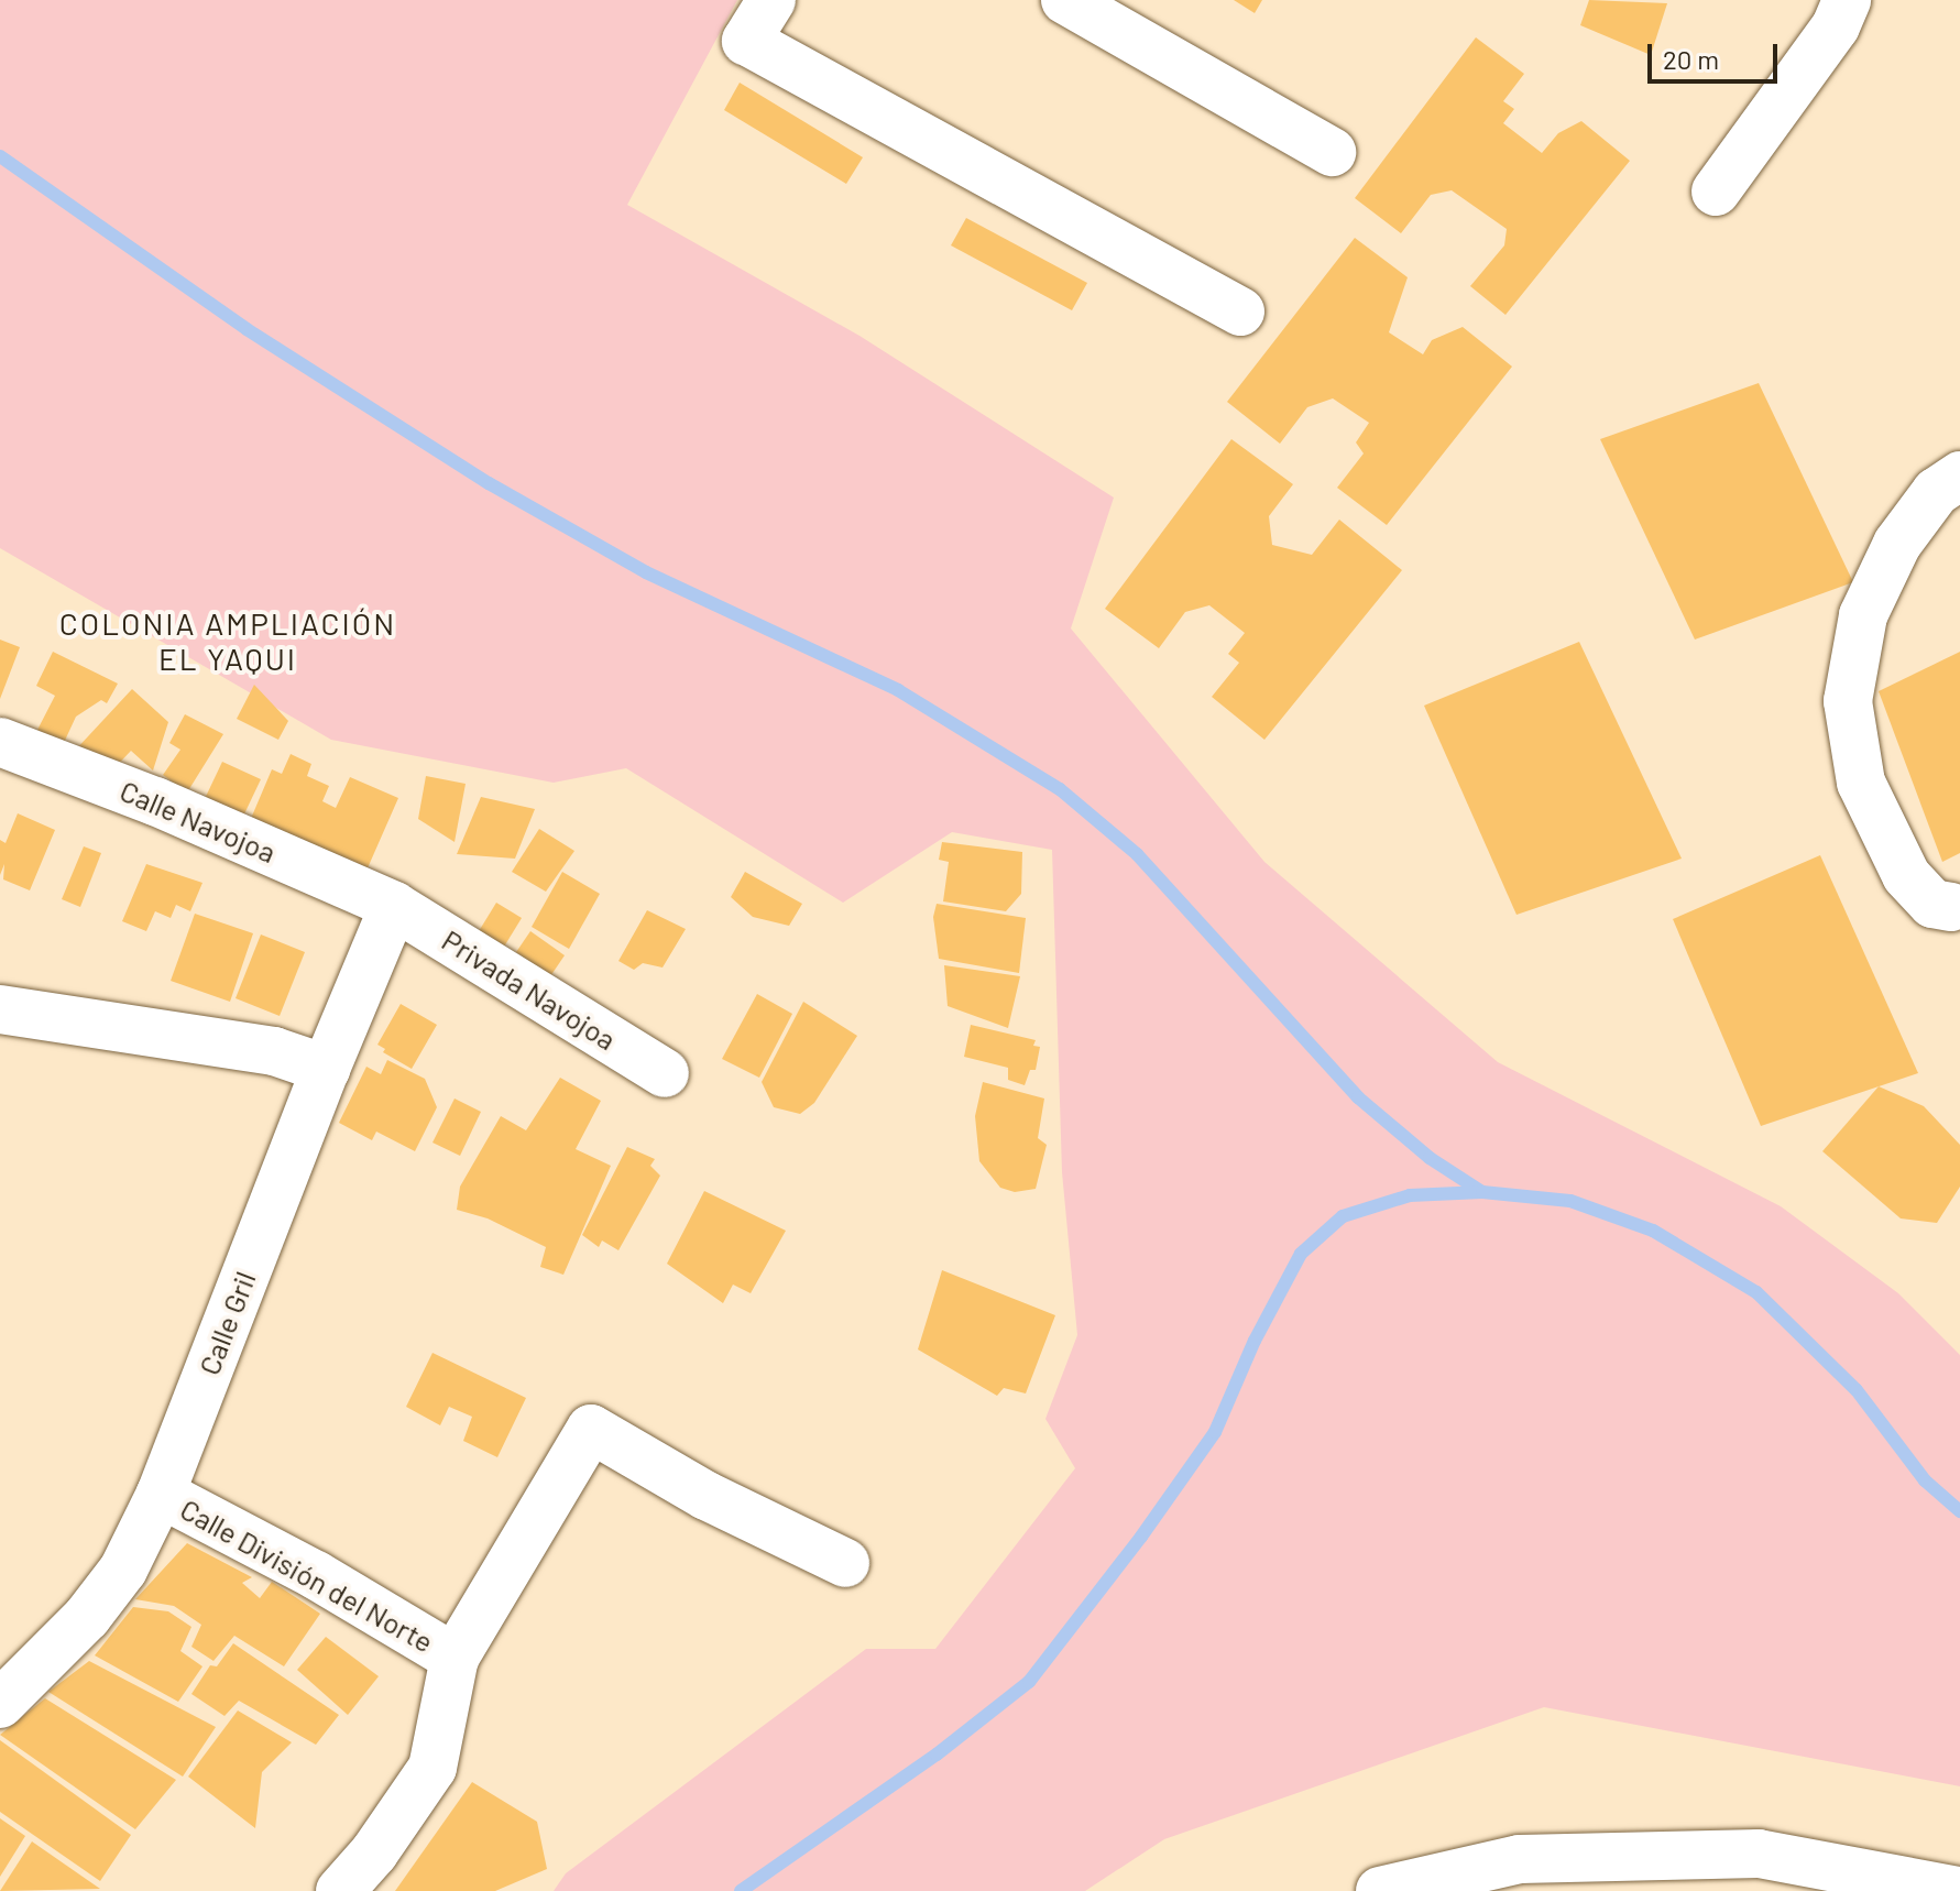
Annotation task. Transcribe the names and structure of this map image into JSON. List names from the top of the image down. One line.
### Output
{"streets":{"street":["Calle Navojoa","Privada Navojoa","Calle Gril","Calle División del Norte"]},"crossings":[["Calle Navojoa","Privada Navojoa"],["Calle Navojoa","Calle Gril"],["Privada Navojoa","Calle Gril"],["Calle Gril","Calle División del Norte"]],"districts":["COLONIA AMPLIACIÓN EL YAQUI"],"scale_bar":"20 m"}
